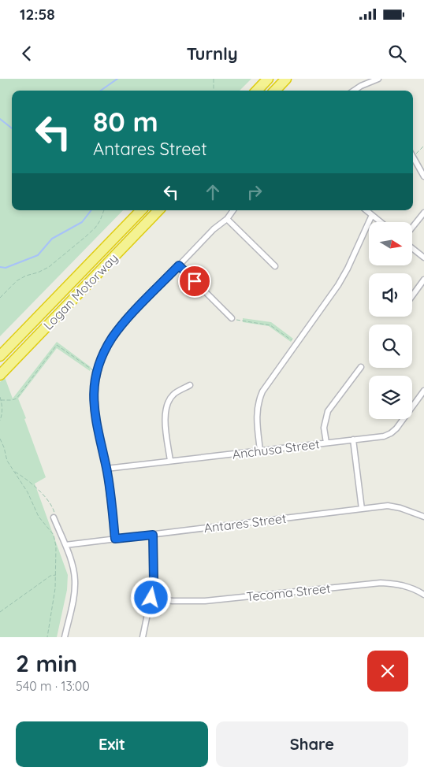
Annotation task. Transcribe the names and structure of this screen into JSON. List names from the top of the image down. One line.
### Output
{"streets":{"highway":["Logan Motorway"],"street":["Anchusa Street","Antares Street","Tecoma Street"]},"north":"right","page":{"status":"12:58","header":"Turnly","turn":["80 m","Antares Street"],"heading":["2 min","540 m · 13:00"],"buttons":["Exit","Share"]}}
